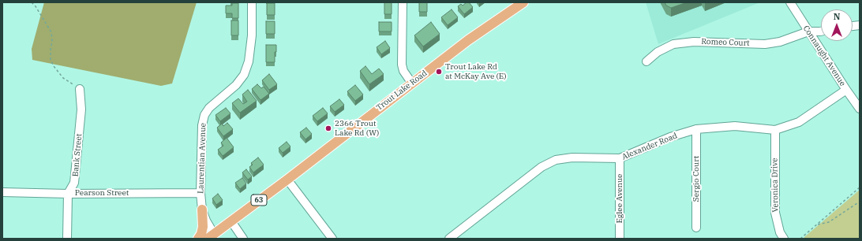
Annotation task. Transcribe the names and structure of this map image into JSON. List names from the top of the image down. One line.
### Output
{"streets":{"main road":["Trout Lake Road","63"],"street":["Romeo Court","Connaught Avenue","Alexander Road","Bank Street","Laurentian Avenue","Sergio Court","Veronica Drive","Pearson Street","Eglee Avenue"]},"crossings":[["Romeo Court","Connaught Avenue"],["Connaught Avenue","Alexander Road"],["Trout Lake Road","Laurentian Avenue"],["Alexander Road","Sergio Court"],["Alexander Road","Veronica Drive"],["Alexander Road","Eglee Avenue"],["Bank Street","Pearson Street"],["Laurentian Avenue","Pearson Street"]],"places":["Trout Lake Rd at McKay Ave (E)","2366 Trout Lake Rd (W)"],"north":"top"}
